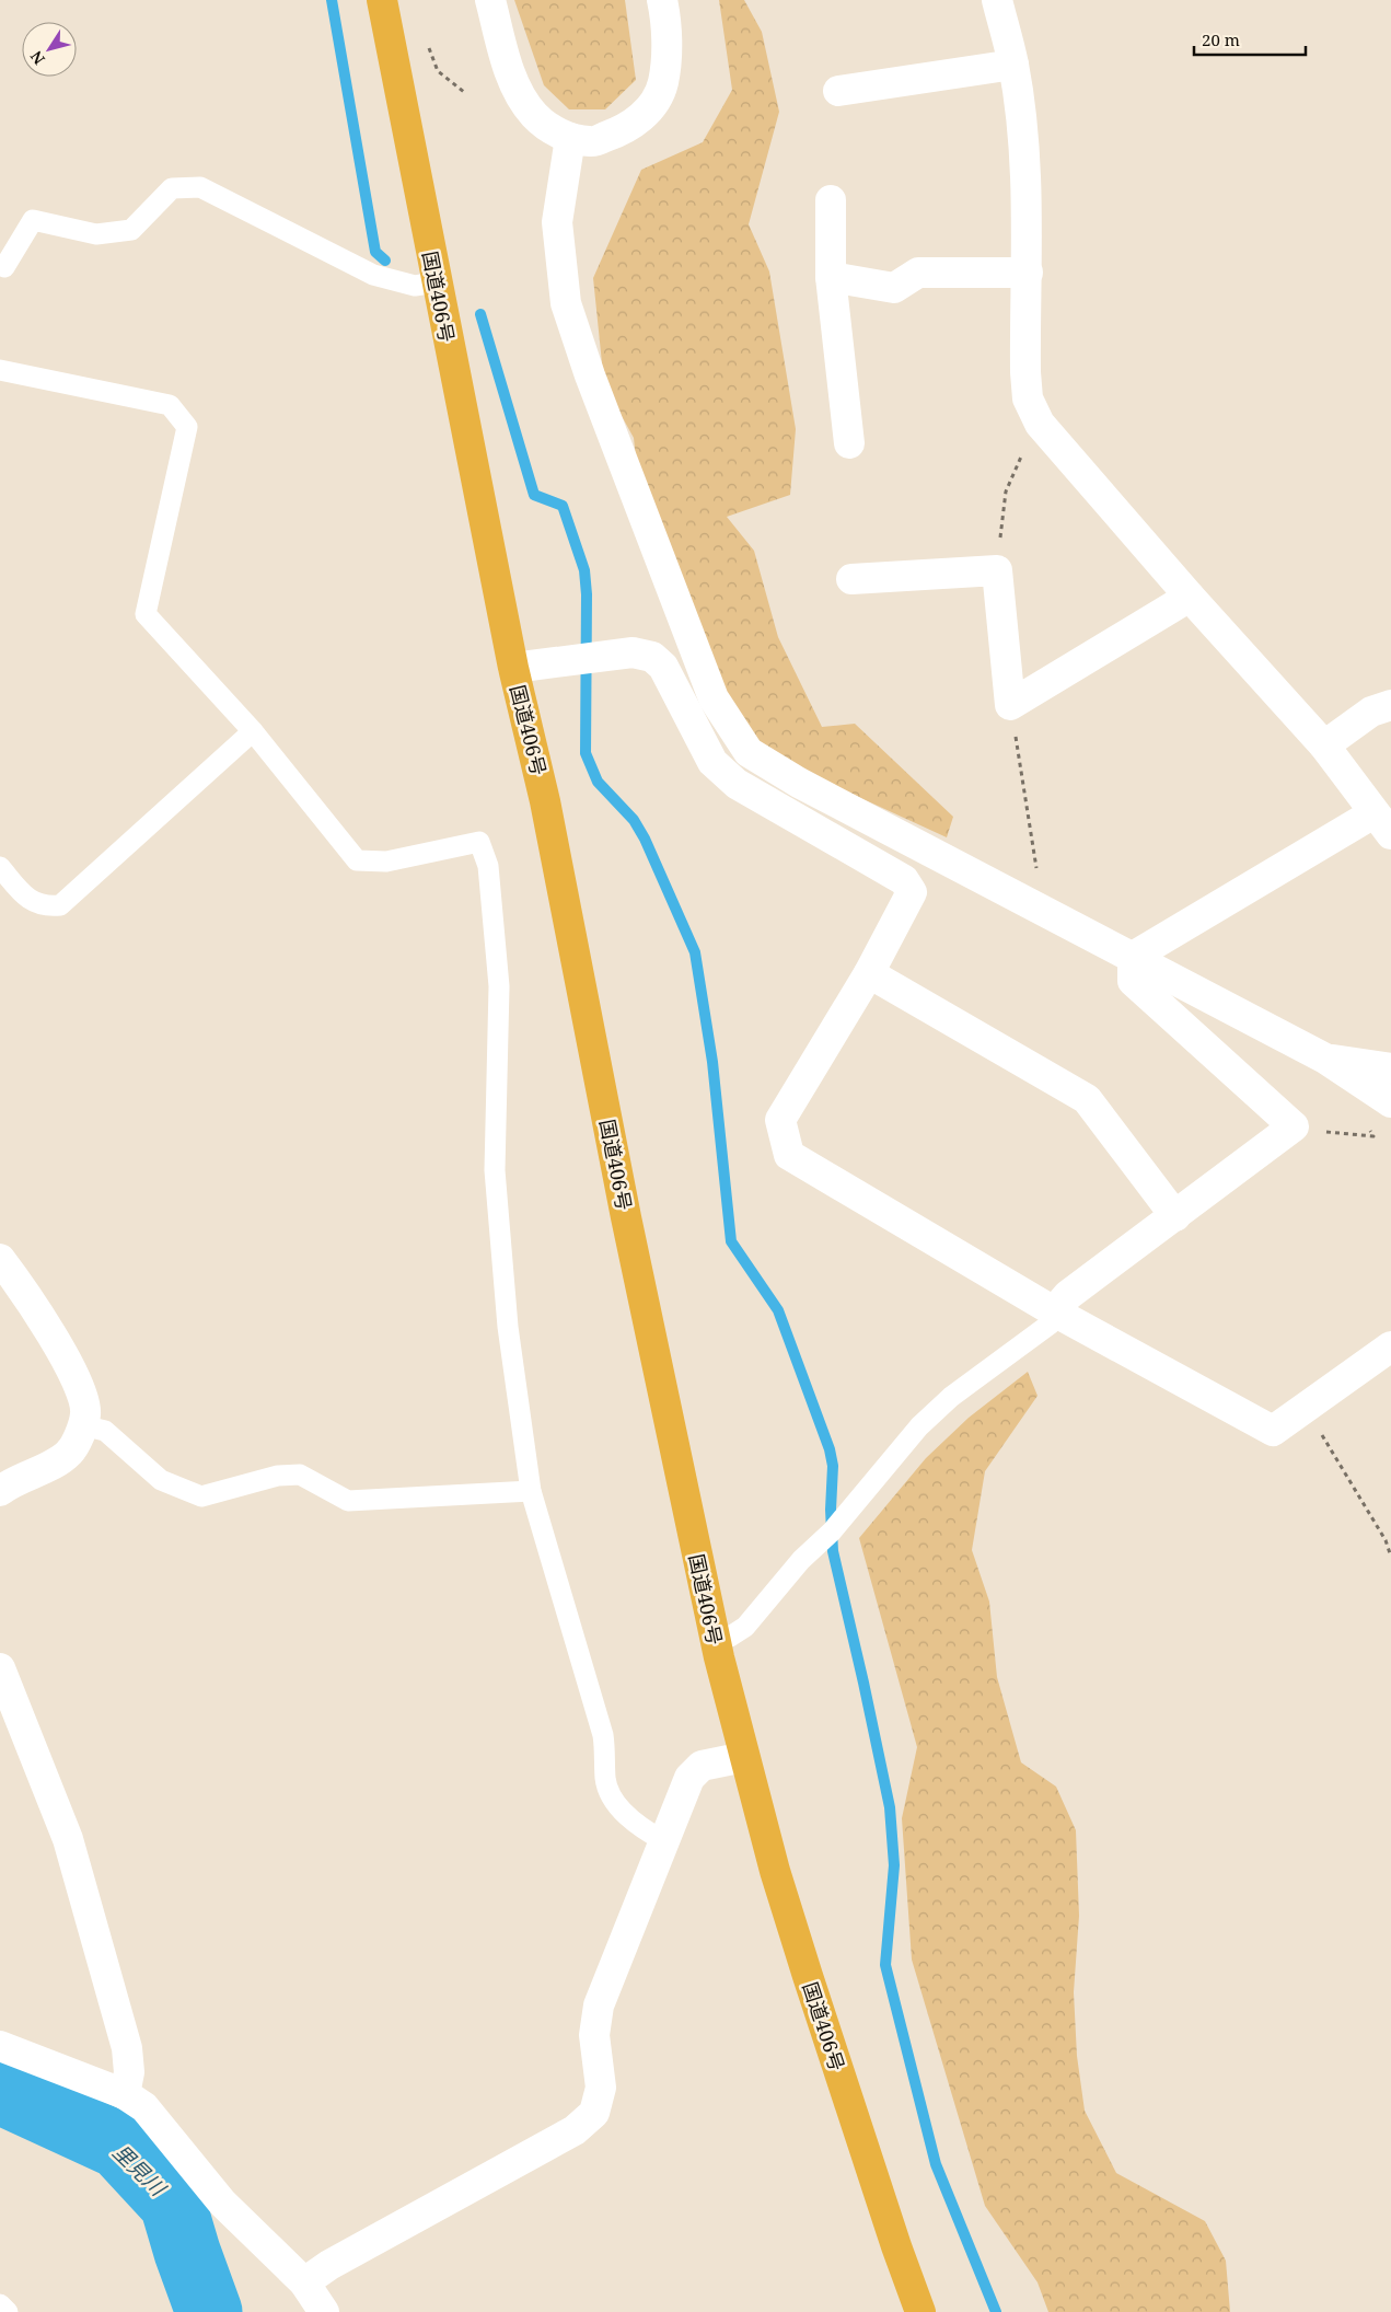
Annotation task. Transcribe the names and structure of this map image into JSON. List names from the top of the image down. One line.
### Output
{"streets":{"highway":["国道406号"]},"water":["里見川"],"scale_bar":"20 m","north":"bottom left"}
